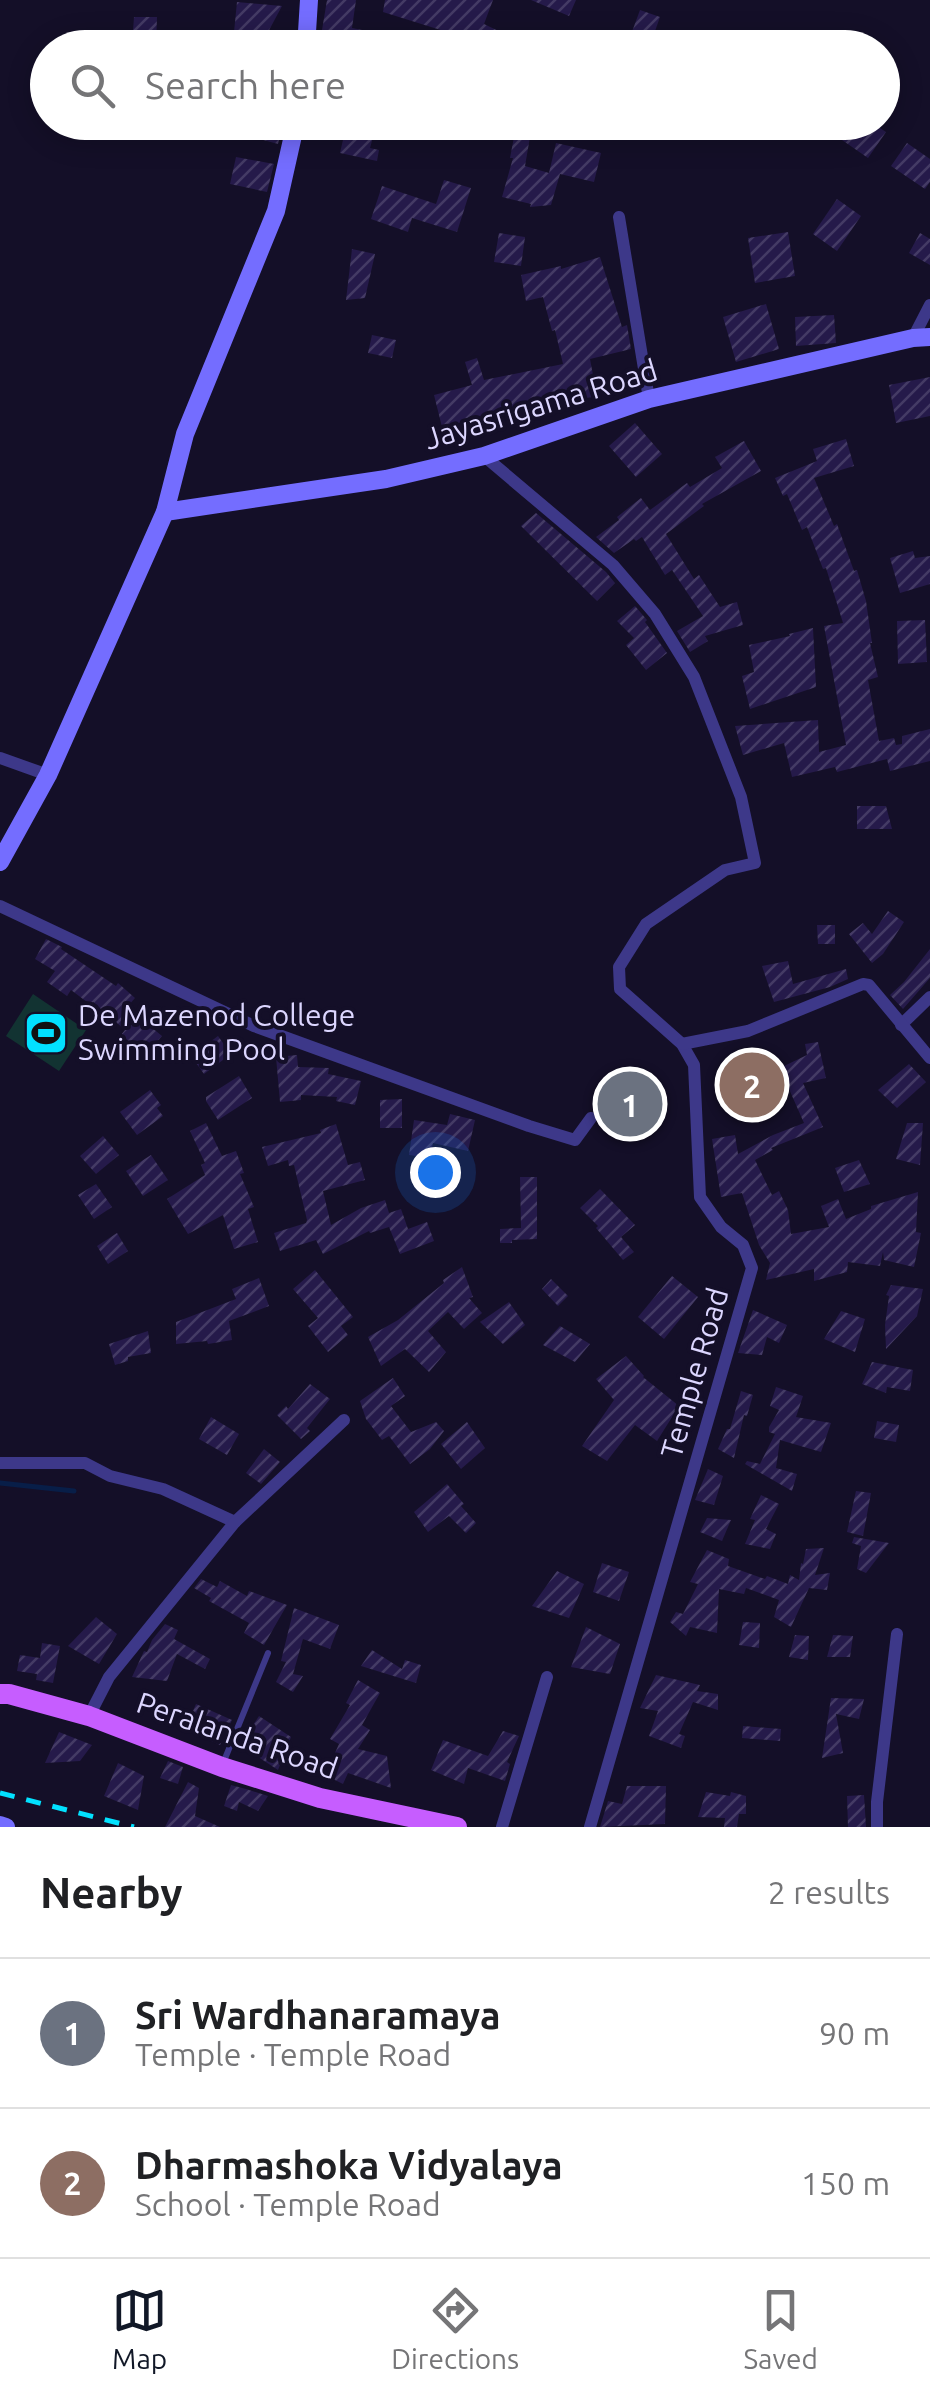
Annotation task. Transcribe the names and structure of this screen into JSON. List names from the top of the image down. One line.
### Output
{"streets":{"main road":["Peralanda Road"],"street":["Jayasrigama Road","Temple Road"]},"places":{"sports":["De Mazenod College Swimming Pool"]},"page":{"search":"Search here","pins":["2","1"],"heading":["Nearby","2 results"],"list":[{"mark":"1","name":"Sri Wardhanaramaya","note":"Temple · Temple Road","value":"90 m"},{"mark":"2","name":"Dharmashoka Vidyalaya","note":"School · Temple Road","value":"150 m"}],"nav":["Map","Directions","Saved"]}}
